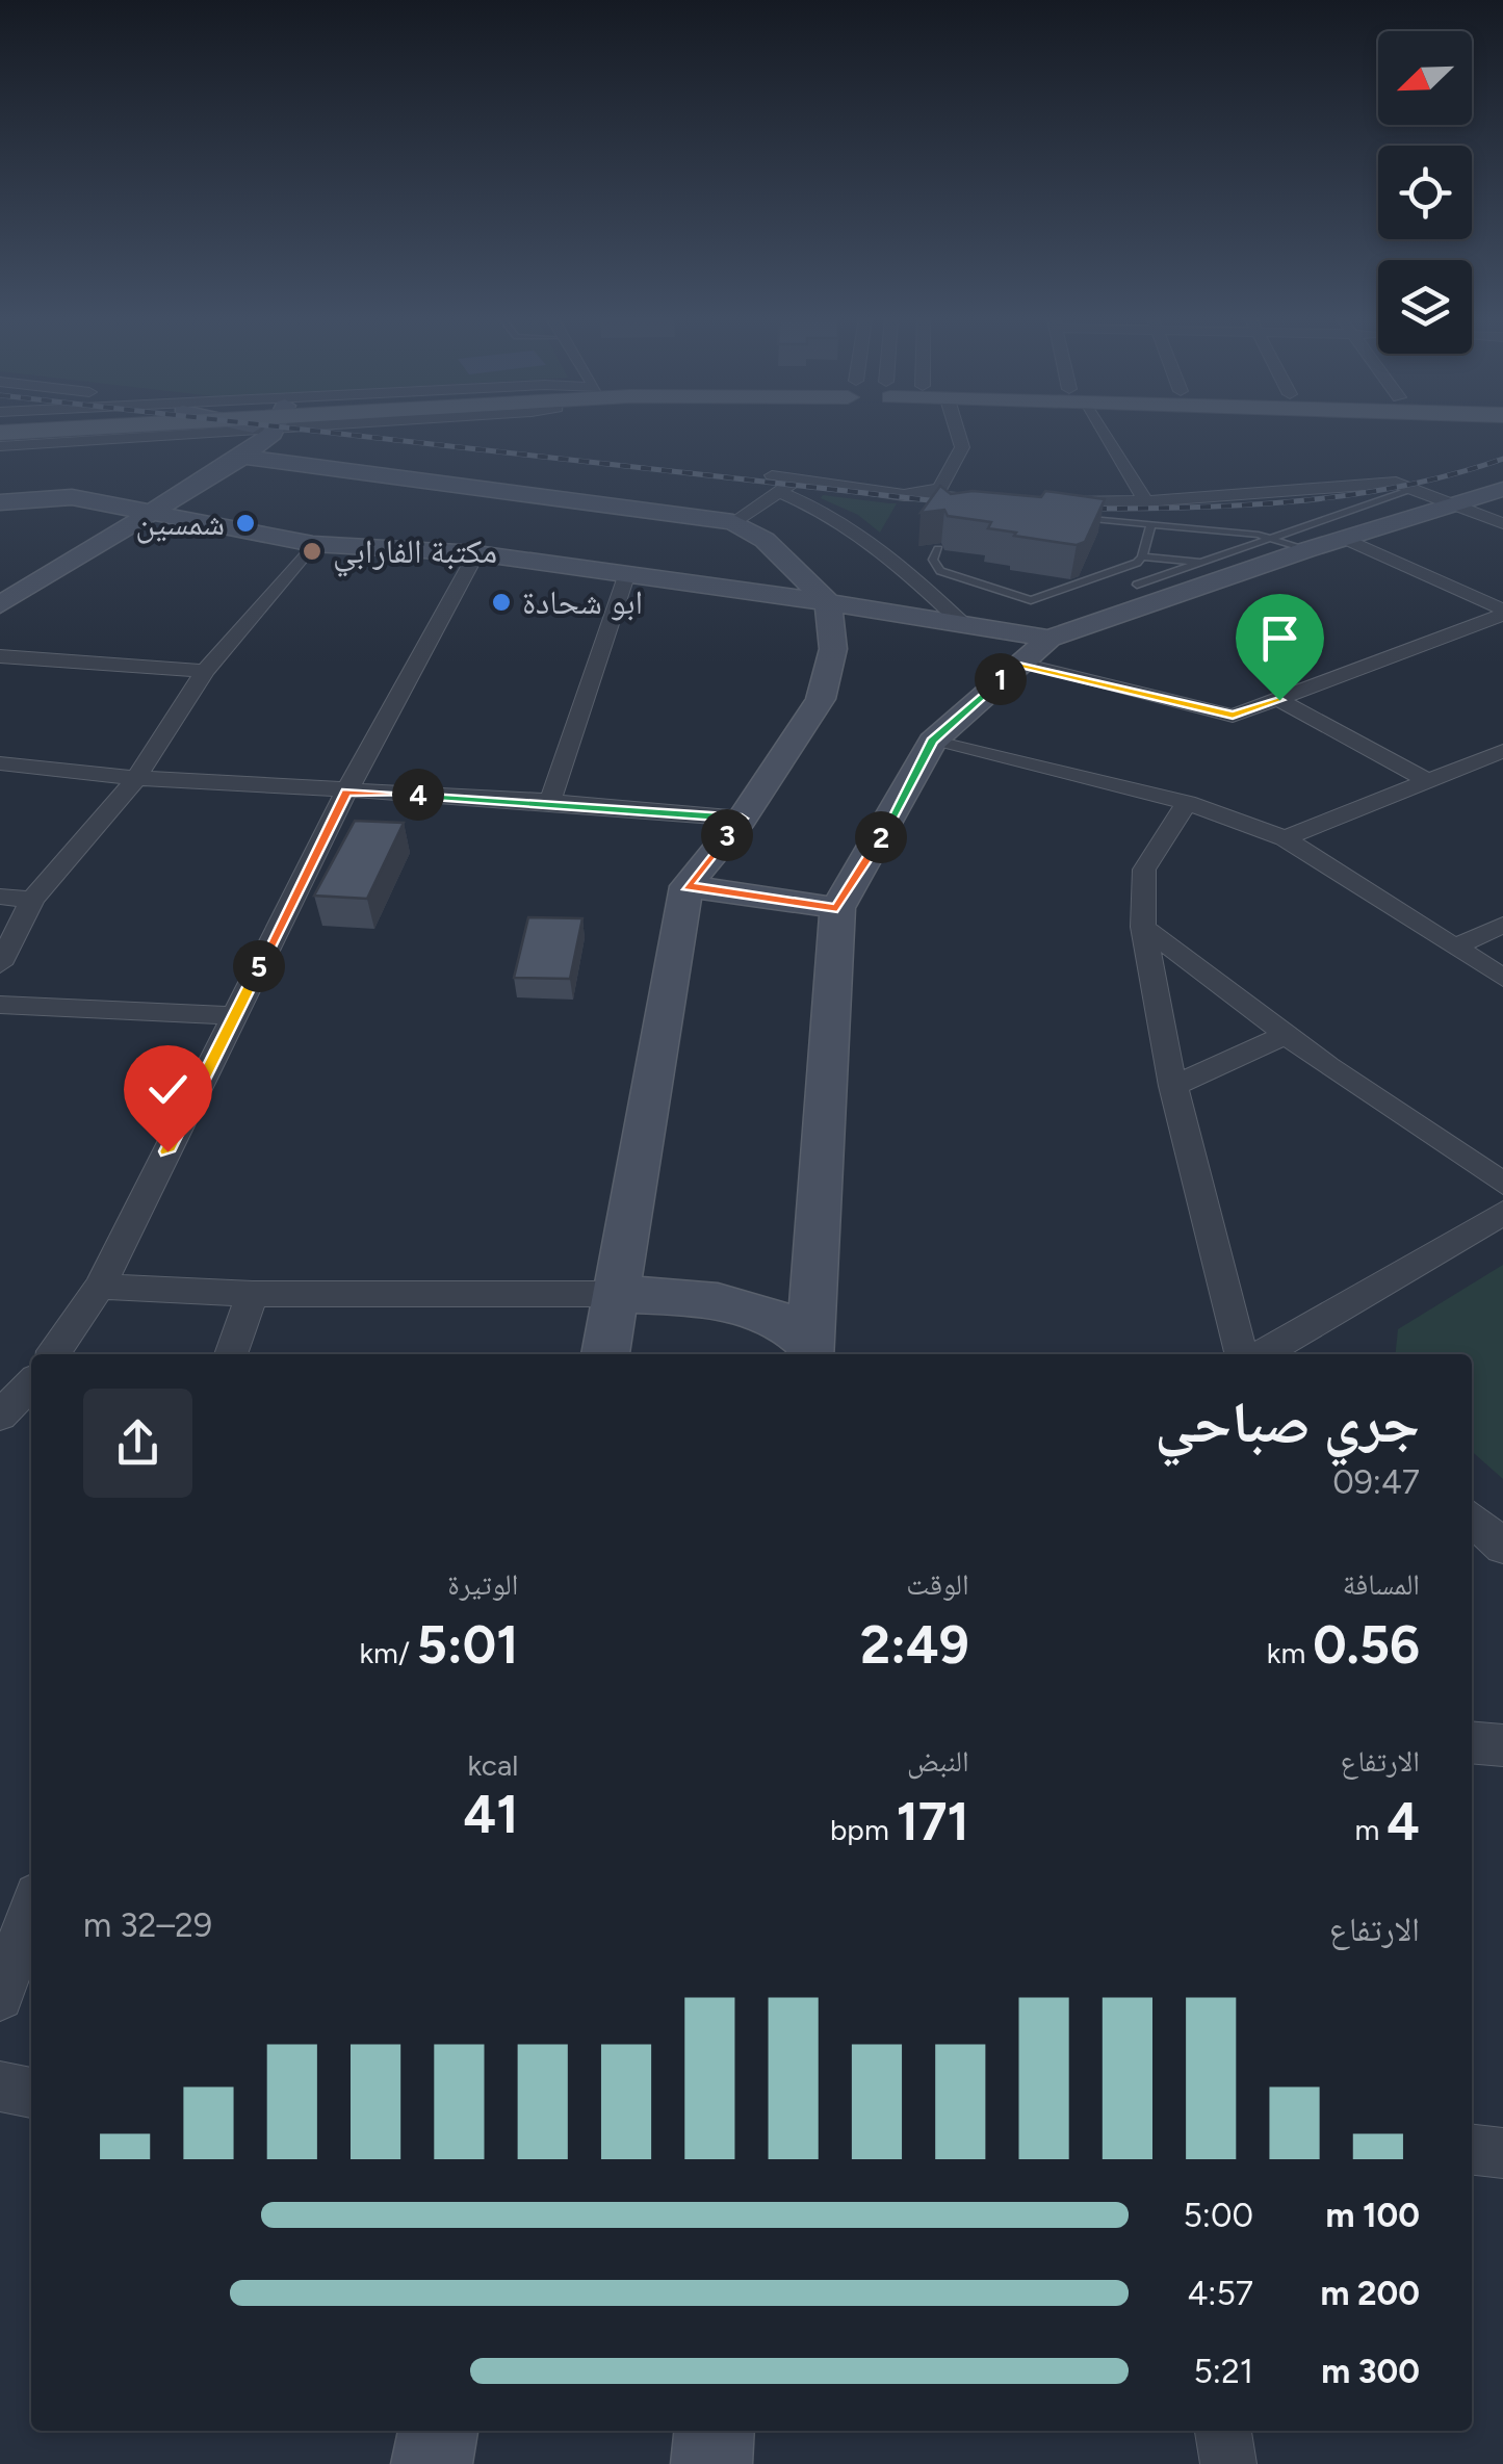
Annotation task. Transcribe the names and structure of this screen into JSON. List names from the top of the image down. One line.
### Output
{"places":["شمسين","مكتبة الفارابي","ابو شحادة"],"north":"bottom left","page":{"pins":["1","4","3","2","5"],"heading":["جري صباحي","09:47"],"stats":[["المسافة","0.56 km"],["الوقت","2:49"],["الوتيرة","5:01 /km"],["الارتفاع","4 m"],["النبض","171 bpm"],["kcal","41"]],"chart":["الارتفاع","29–32 m"],"list":[{"name":"100 m","note":"5:00"},{"name":"200 m","note":"4:57"},{"name":"300 m","note":"5:21"}]}}
